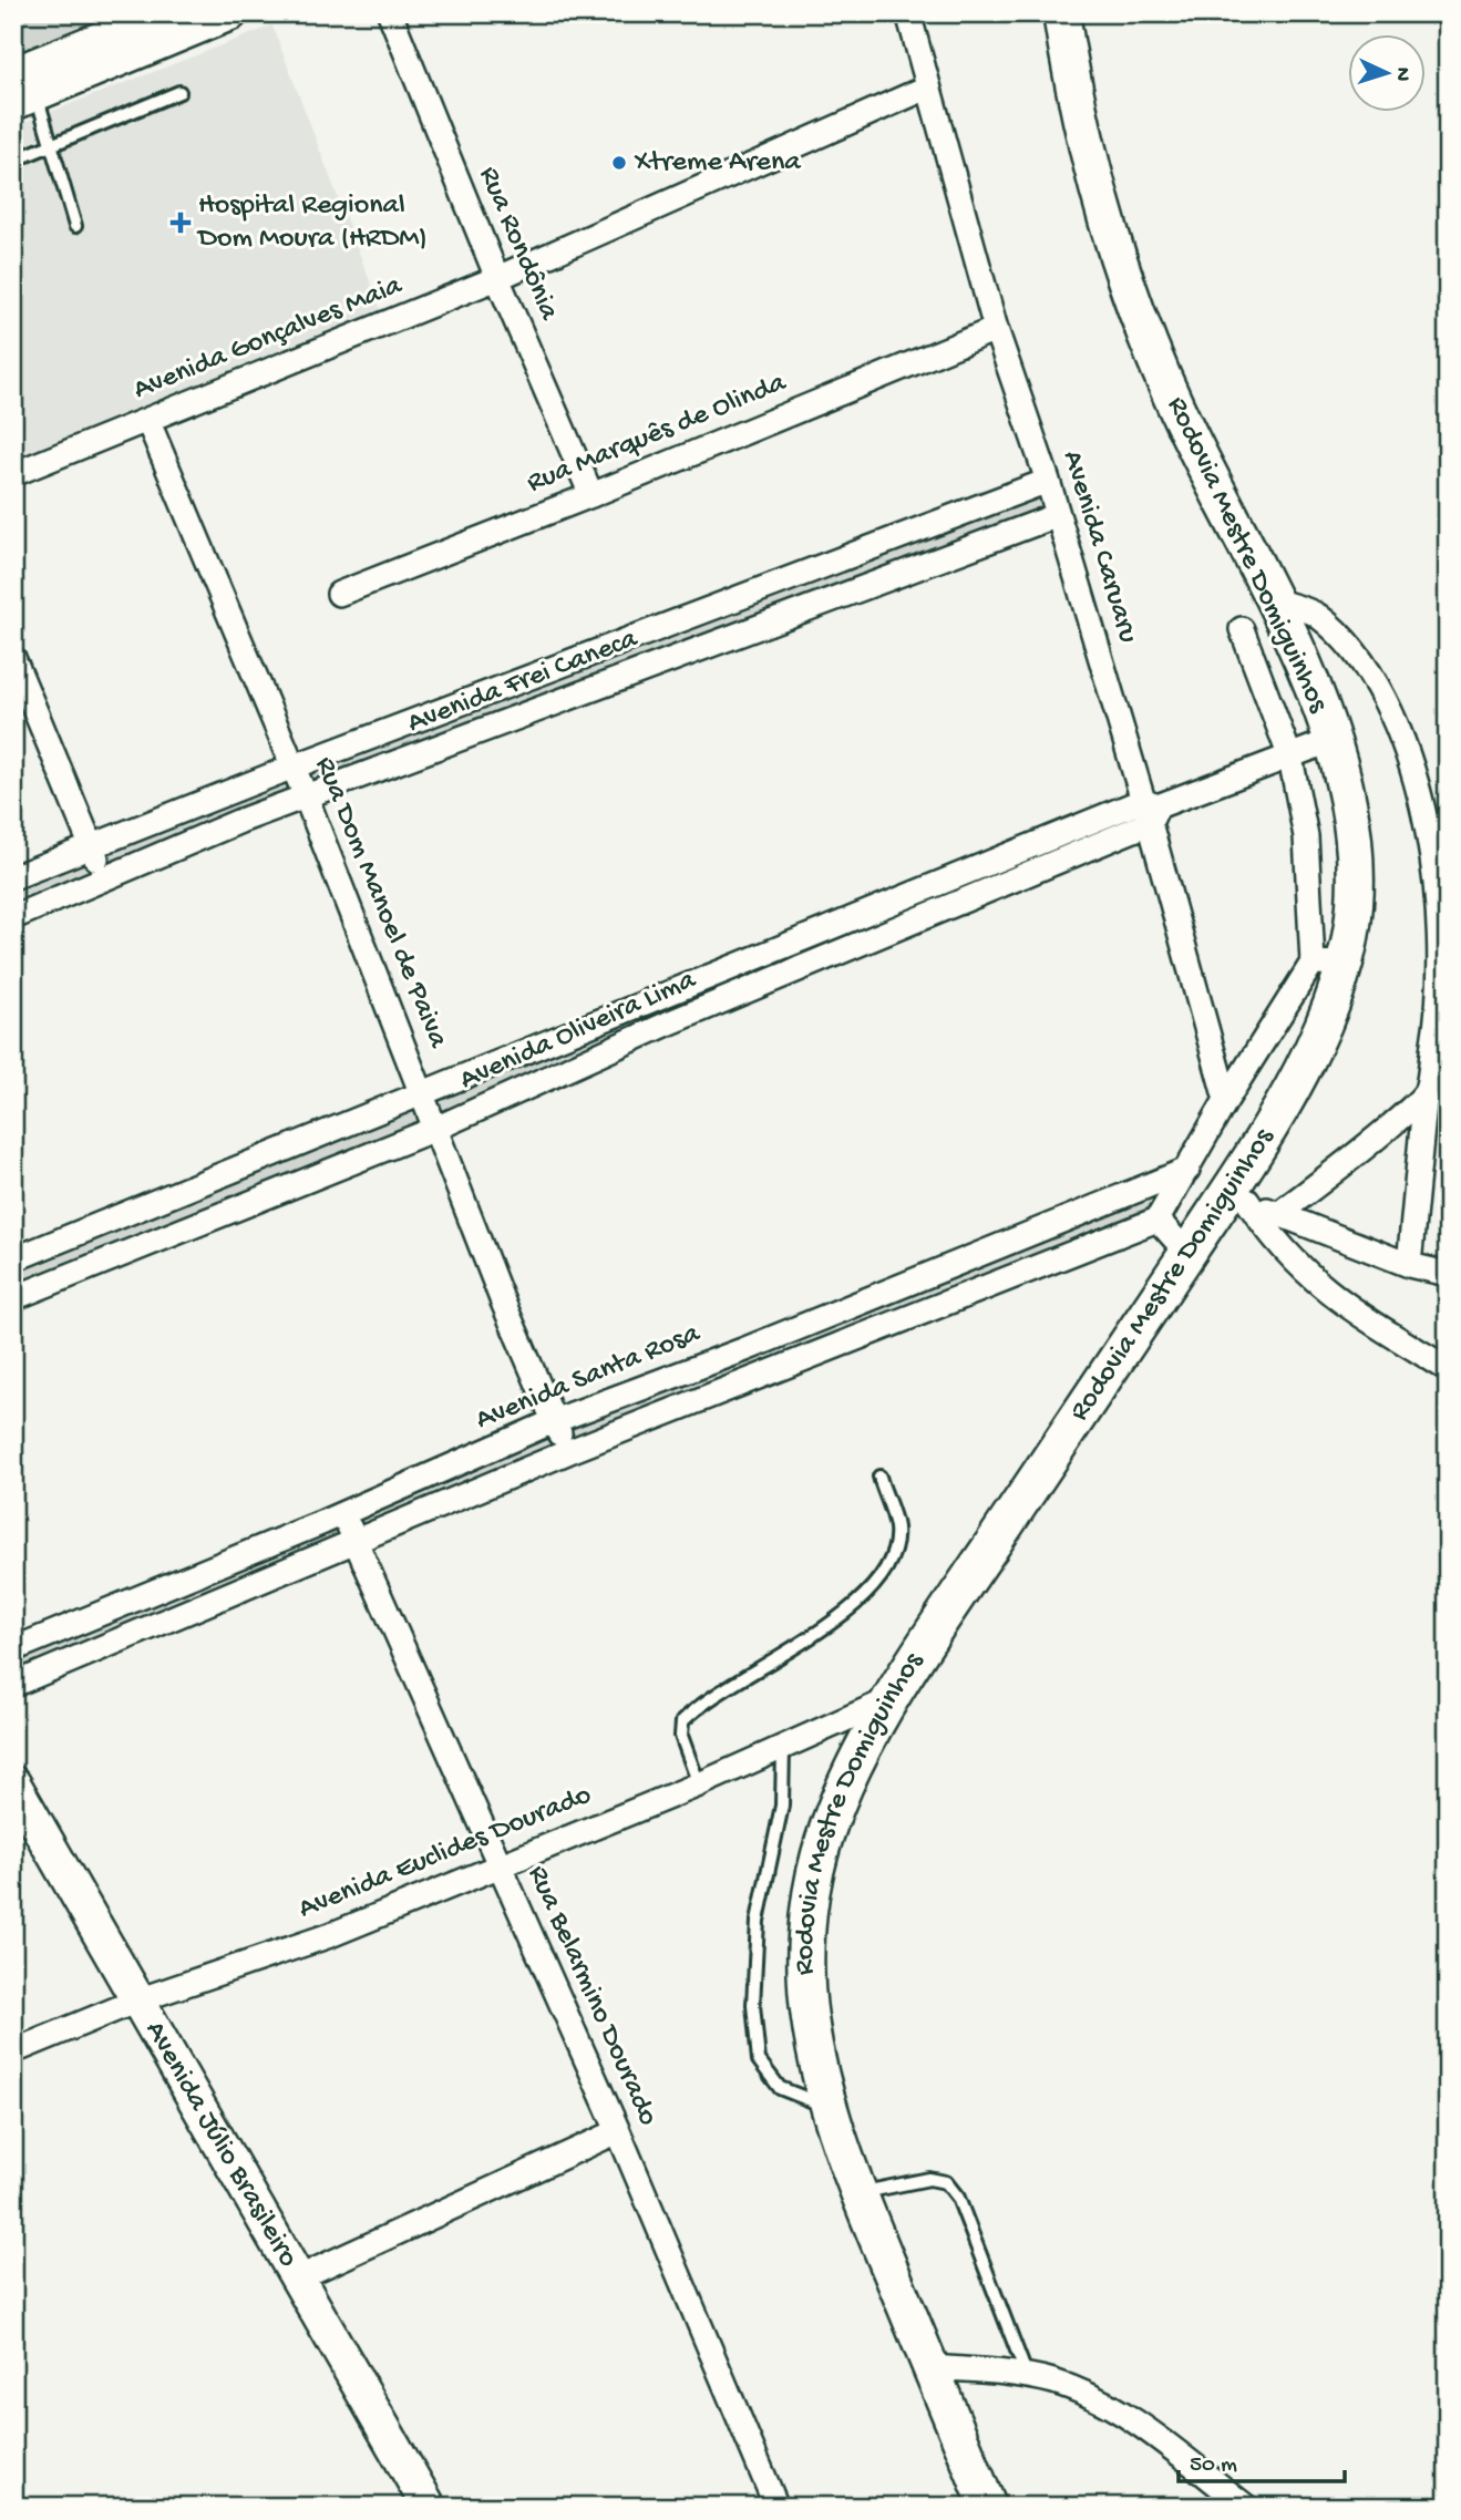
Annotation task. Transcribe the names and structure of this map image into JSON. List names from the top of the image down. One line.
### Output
{"streets":{"main road":["Rodovia Mestre Domiguinhos","Avenida Júlio Brasileiro"],"street":["Rua Rondônia","Avenida Gonçalves Maia","Rua Marquês de Olinda","Avenida Caruaru","Avenida Frei Caneca","Rua Dom Manoel de Paiva","Avenida Oliveira Lima","Avenida Santa Rosa","Avenida Euclides Dourado","Rua Belarmino Dourado"]},"crossings":[["Rua Rondônia","Avenida Gonçalves Maia"],["Rua Rondônia","Rua Marquês de Olinda"],["Avenida Gonçalves Maia","Avenida Caruaru"],["Avenida Gonçalves Maia","Rua Dom Manoel de Paiva"],["Rua Marquês de Olinda","Avenida Caruaru"],["Avenida Caruaru","Avenida Frei Caneca"],["Avenida Caruaru","Avenida Oliveira Lima"],["Rodovia Mestre Domiguinhos","Avenida Oliveira Lima"],["Rodovia Mestre Domiguinhos","Avenida Euclides Dourado"],["Avenida Frei Caneca","Rua Dom Manoel de Paiva"],["Rua Dom Manoel de Paiva","Avenida Oliveira Lima"],["Rua Dom Manoel de Paiva","Avenida Santa Rosa"],["Avenida Santa Rosa","Rua Belarmino Dourado"],["Avenida Euclides Dourado","Rua Belarmino Dourado"],["Avenida Euclides Dourado","Avenida Júlio Brasileiro"]],"places":{"other":["Xtreme Arena"],"health":["Hospital Regional Dom Moura (HRDM)"]},"scale_bar":"50 m","north":"right"}
